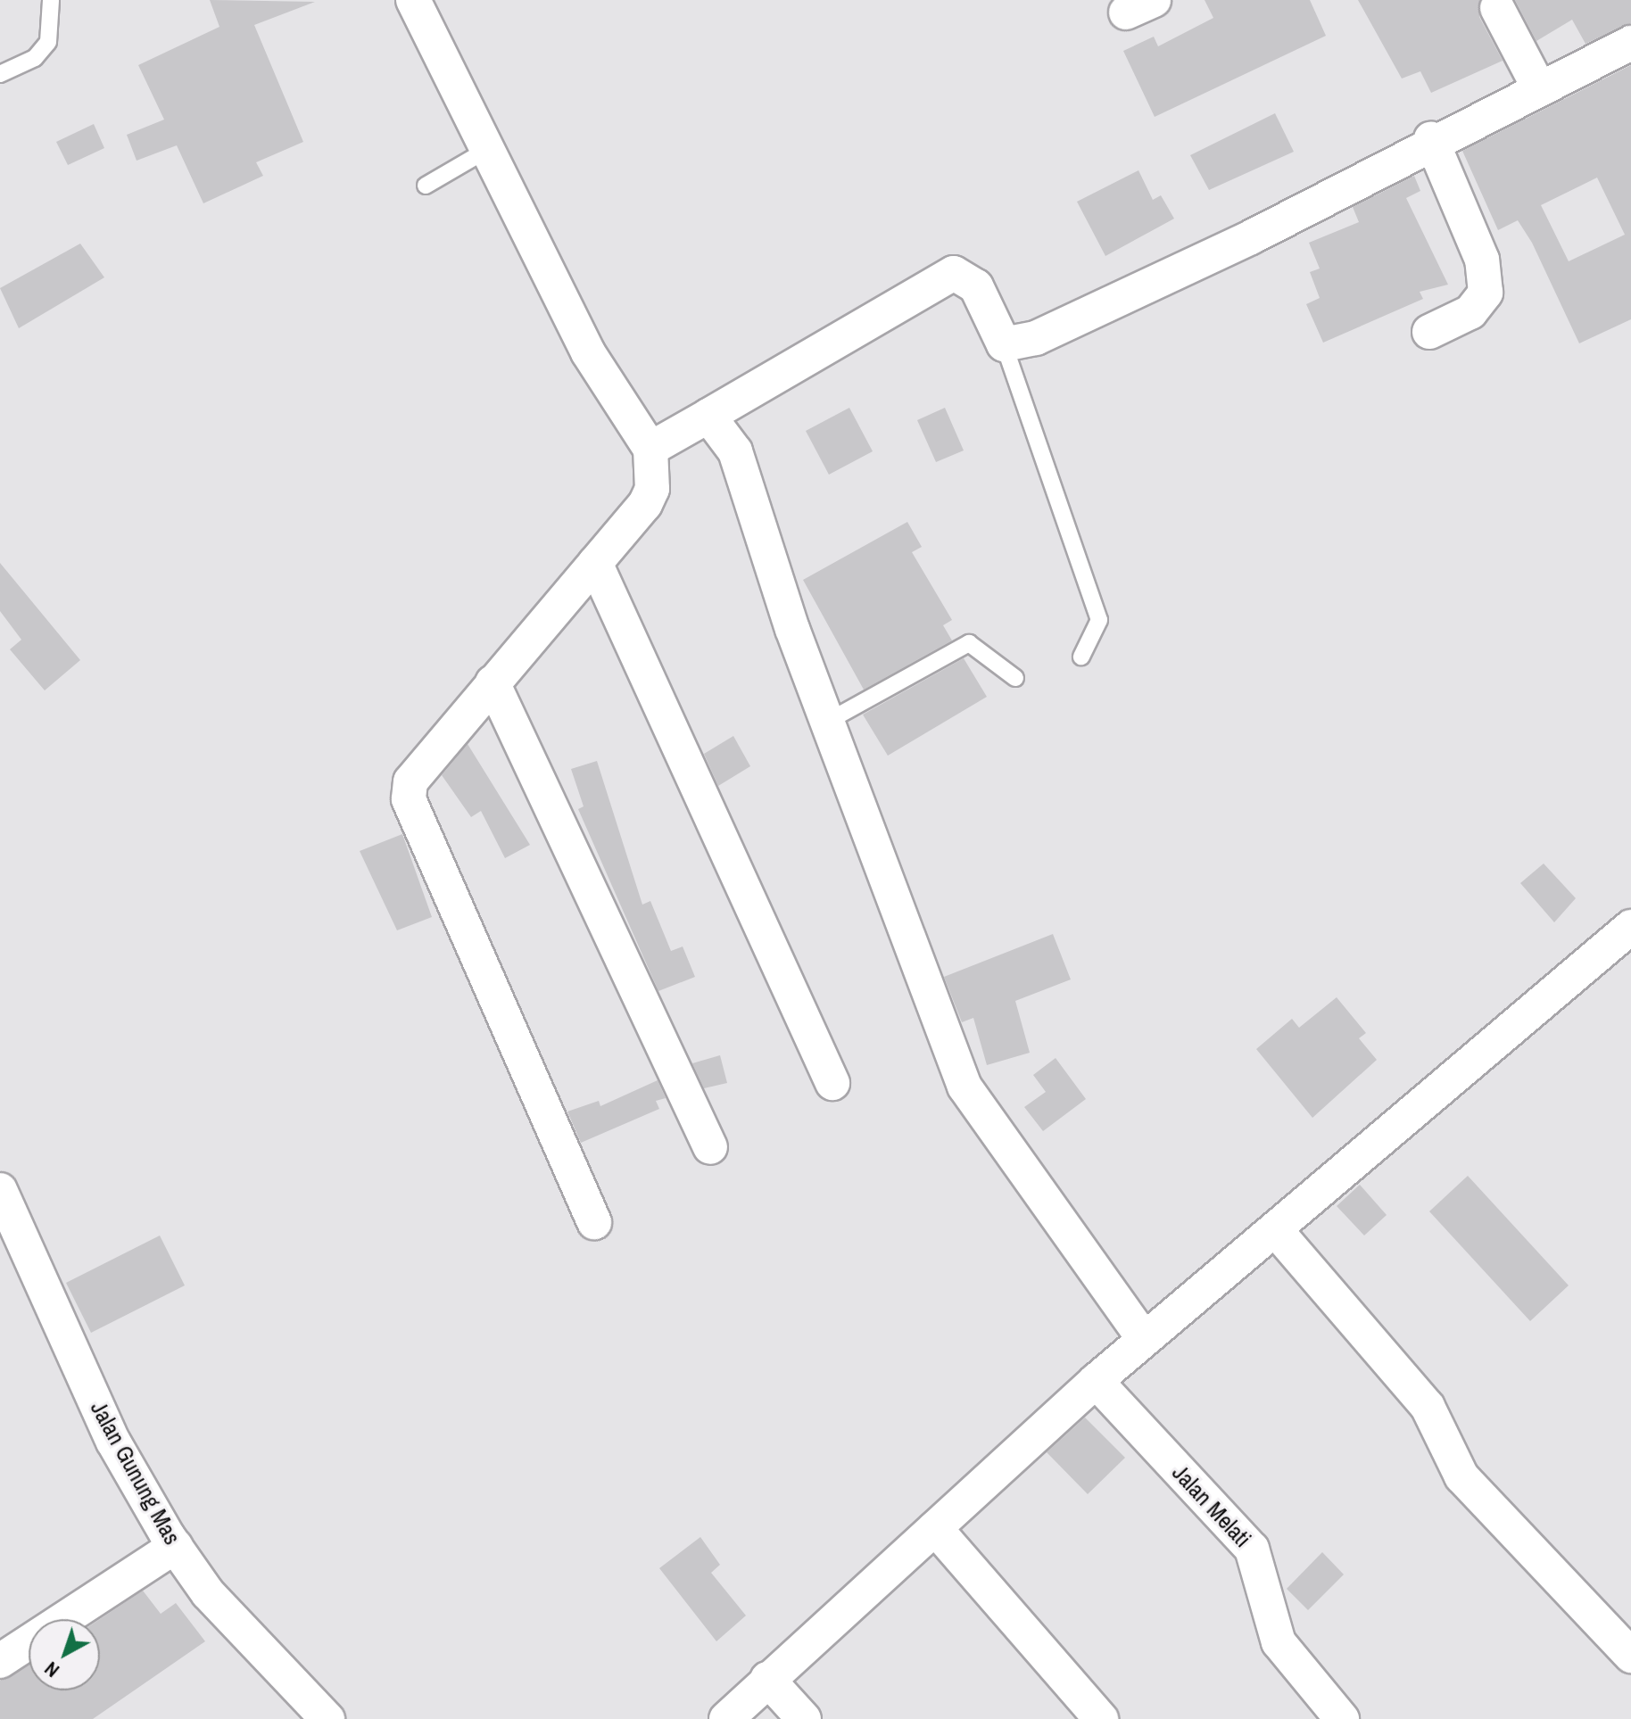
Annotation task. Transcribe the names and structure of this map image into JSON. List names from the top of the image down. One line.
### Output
{"streets":{"street":["Jalan Gunung Mas","Jalan Melati"]},"north":"bottom left"}
